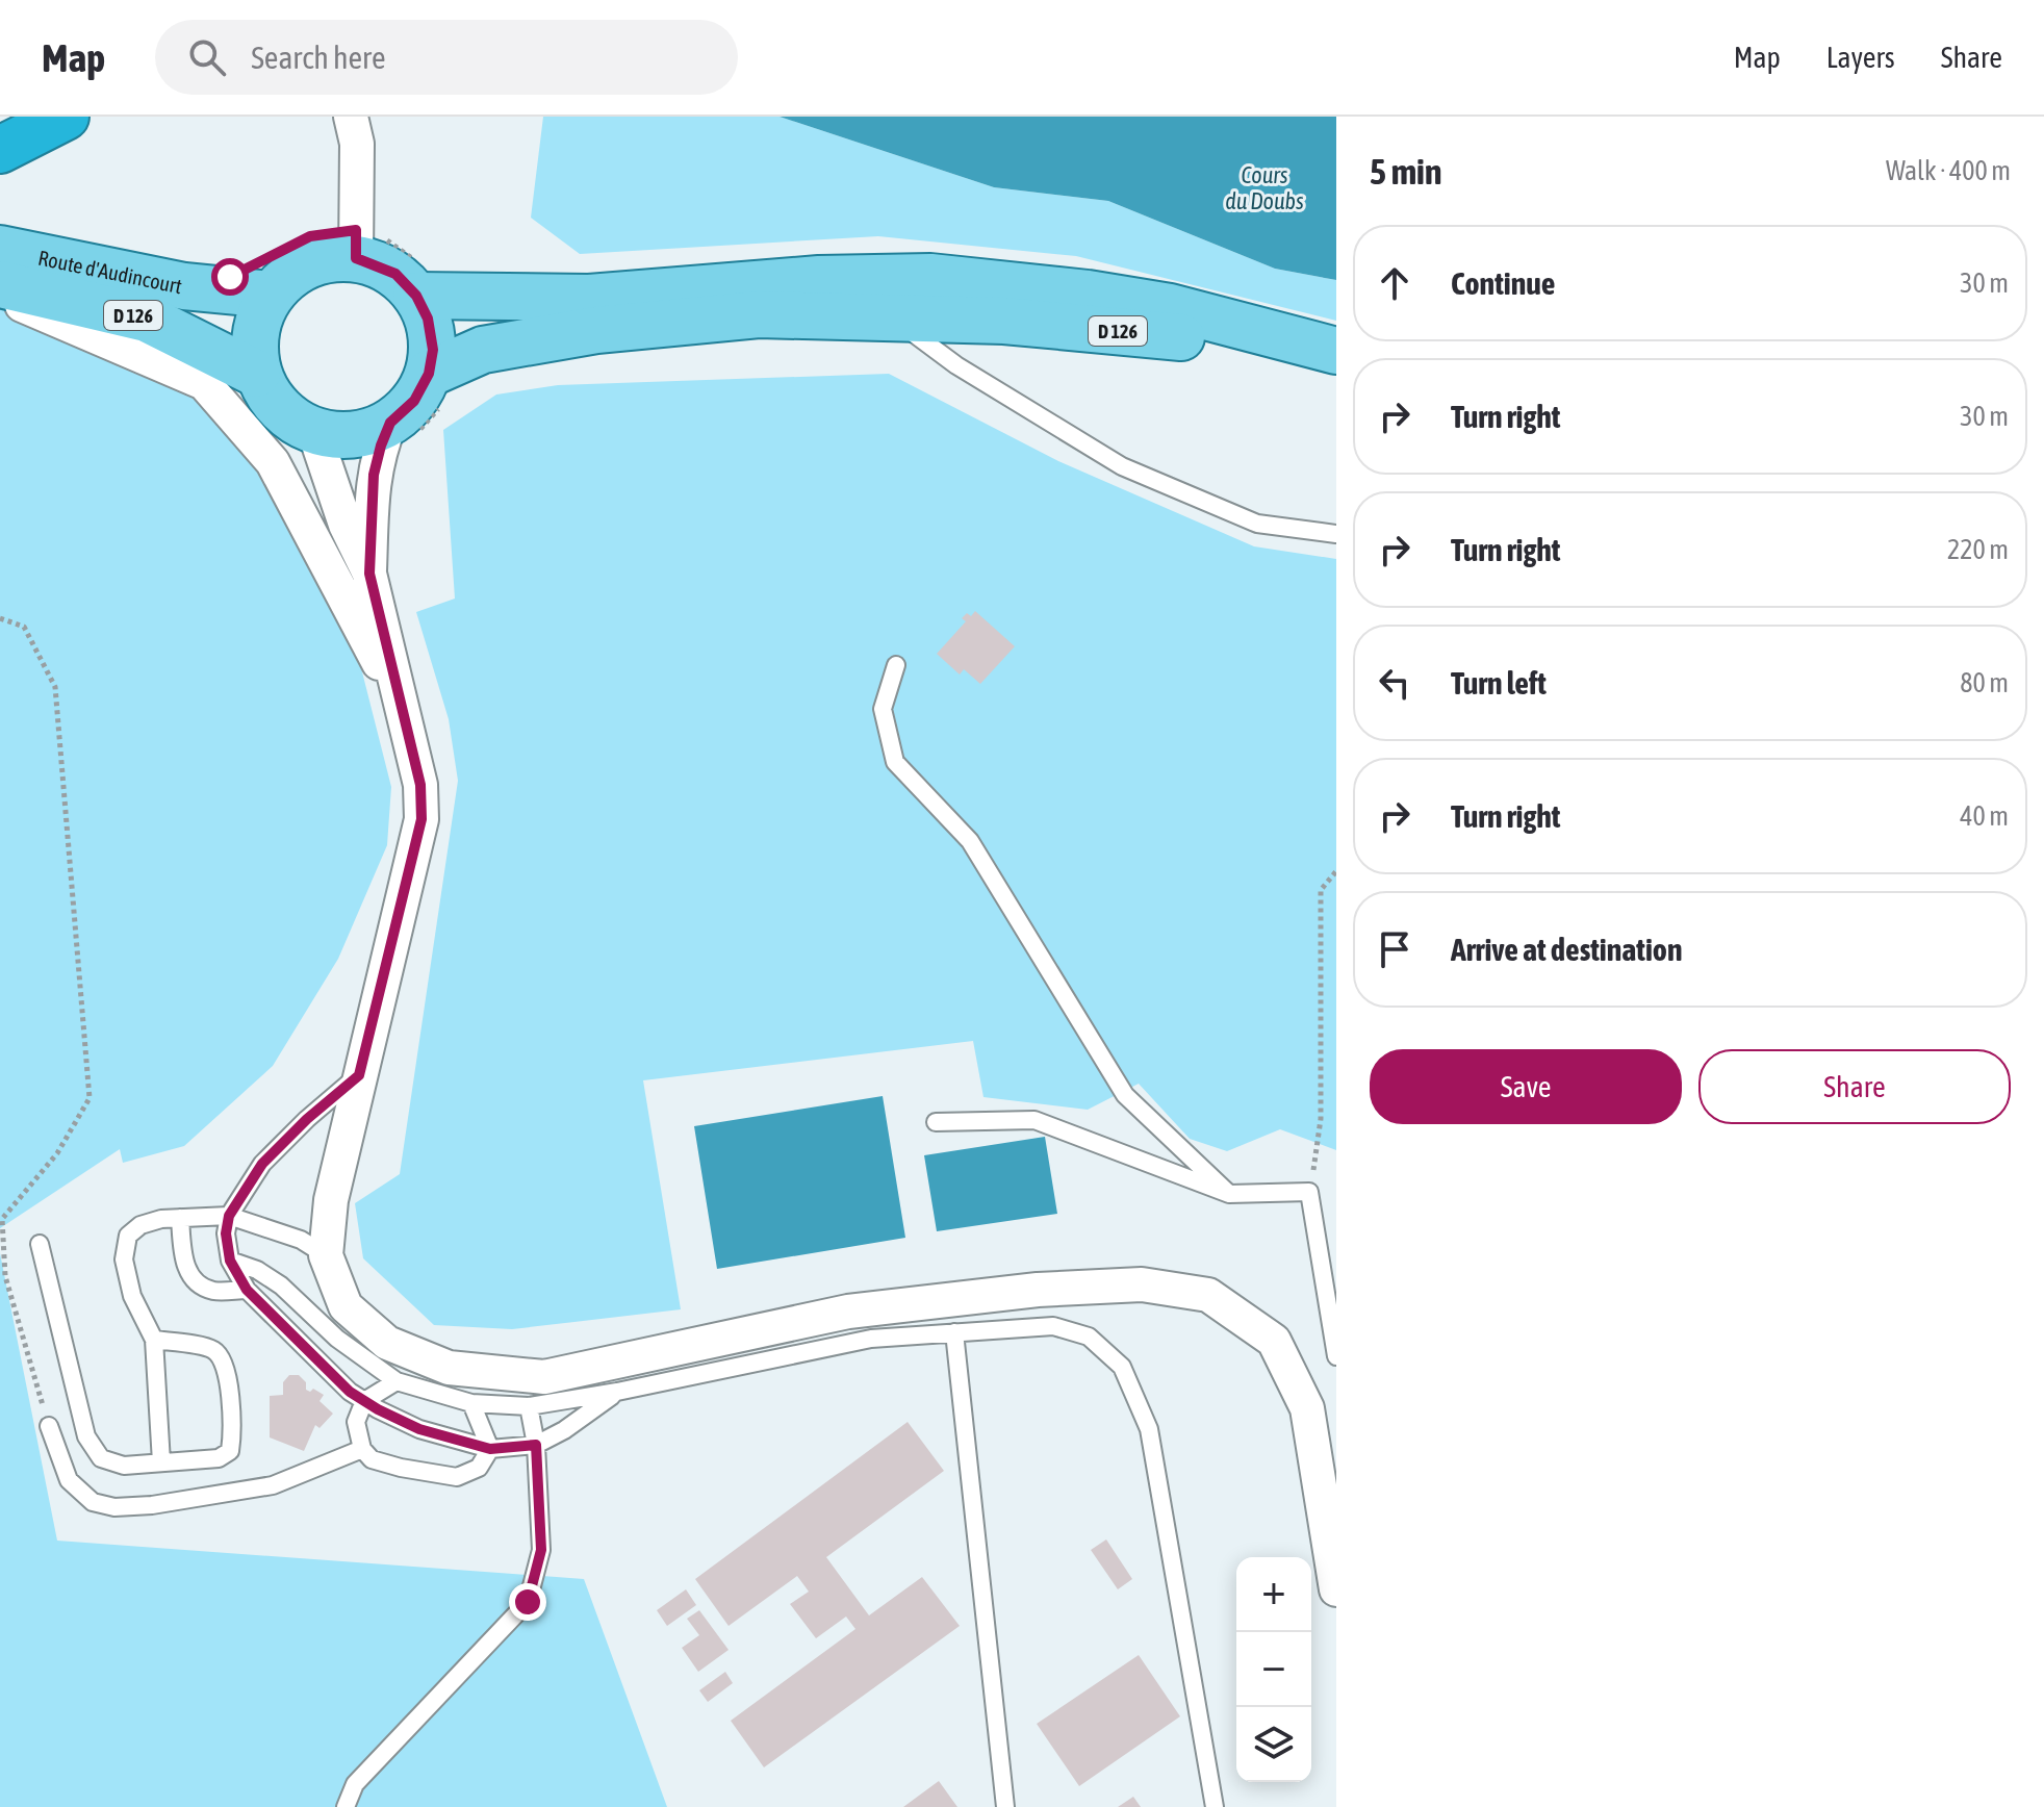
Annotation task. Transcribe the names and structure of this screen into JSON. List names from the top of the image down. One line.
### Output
{"streets":{"main road":["Route d'Audincourt","D 126"]},"crossings":[["Route d'Audincourt","D 126"]],"water":["Cours du Doubs"],"page":{"header":"Map","search":"Search here","nav":["Map","Layers","Share"],"heading":["5 min","Walk · 400 m"],"list":[["Continue","30 m"],["Turn right","30 m"],["Turn right","220 m"],["Turn left","80 m"],["Turn right","40 m"],"Arrive at destination"],"buttons":["Save","Share"],"map_buttons":["+","−"]}}
